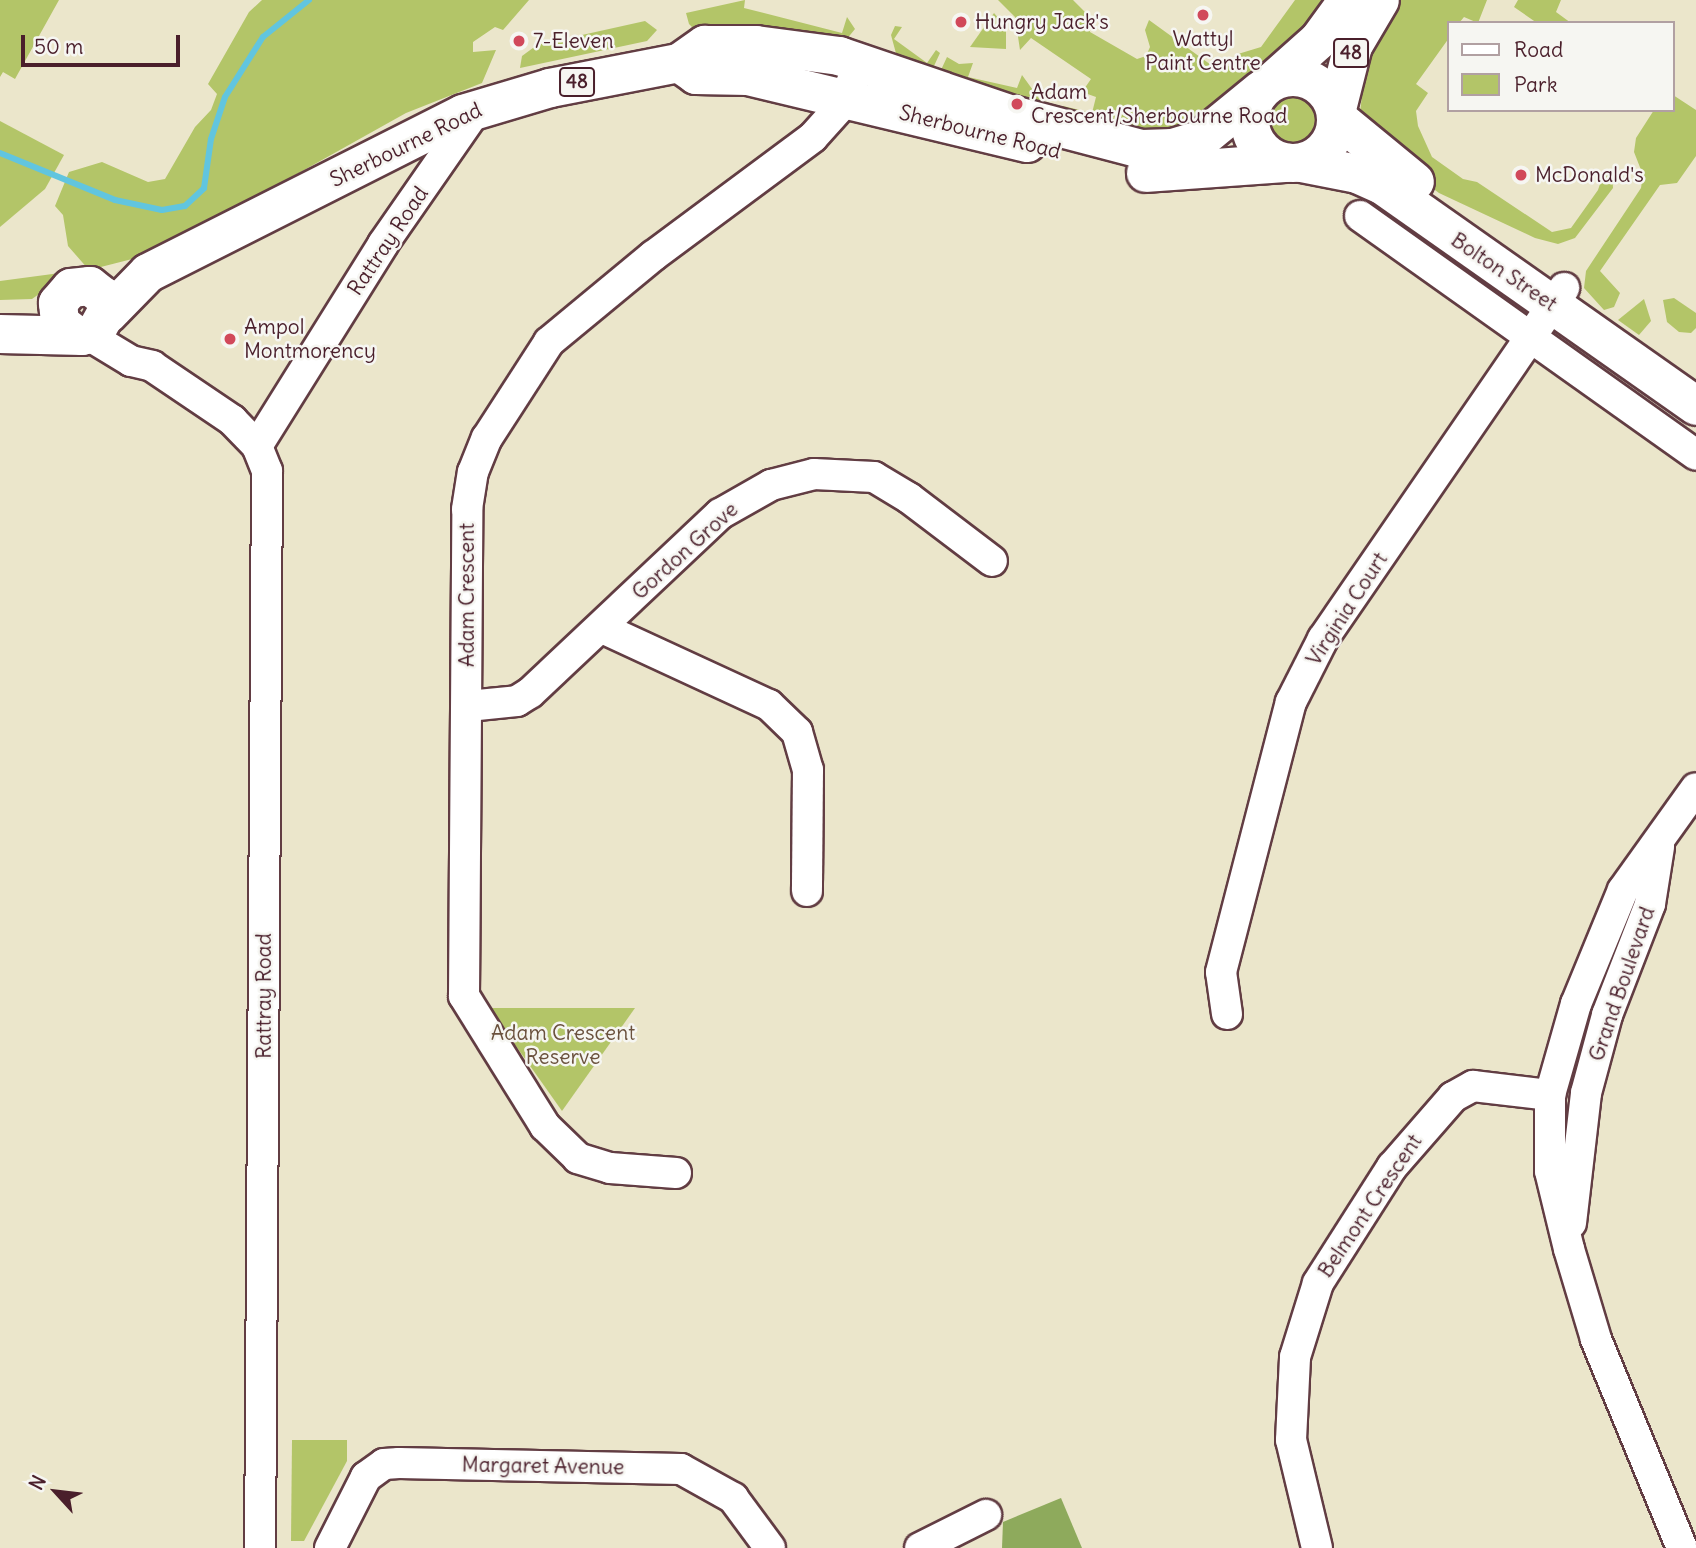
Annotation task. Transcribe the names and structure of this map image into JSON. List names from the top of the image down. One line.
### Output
{"streets":{"main road":["48","Sherbourne Road","Bolton Street"],"street":["Rattray Road","Gordon Grove","Adam Crescent","Virginia Court","Grand Boulevard","Belmont Crescent","Margaret Avenue"]},"crossings":[["48","Sherbourne Road"],["48","Bolton Street"],["Sherbourne Road","Rattray Road"],["Sherbourne Road","Bolton Street"],["Sherbourne Road","Adam Crescent"],["Bolton Street","Virginia Court"],["Gordon Grove","Adam Crescent"],["Grand Boulevard","Belmont Crescent"]],"parks":["Adam Crescent Reserve"],"places":["Wattyl Paint Centre","Hungry Jack's","7-Eleven","Adam Crescent/Sherbourne Road","McDonald's","Ampol Montmorency"],"legend":["Road","Park"],"scale_bar":"50 m","north":"top left"}
